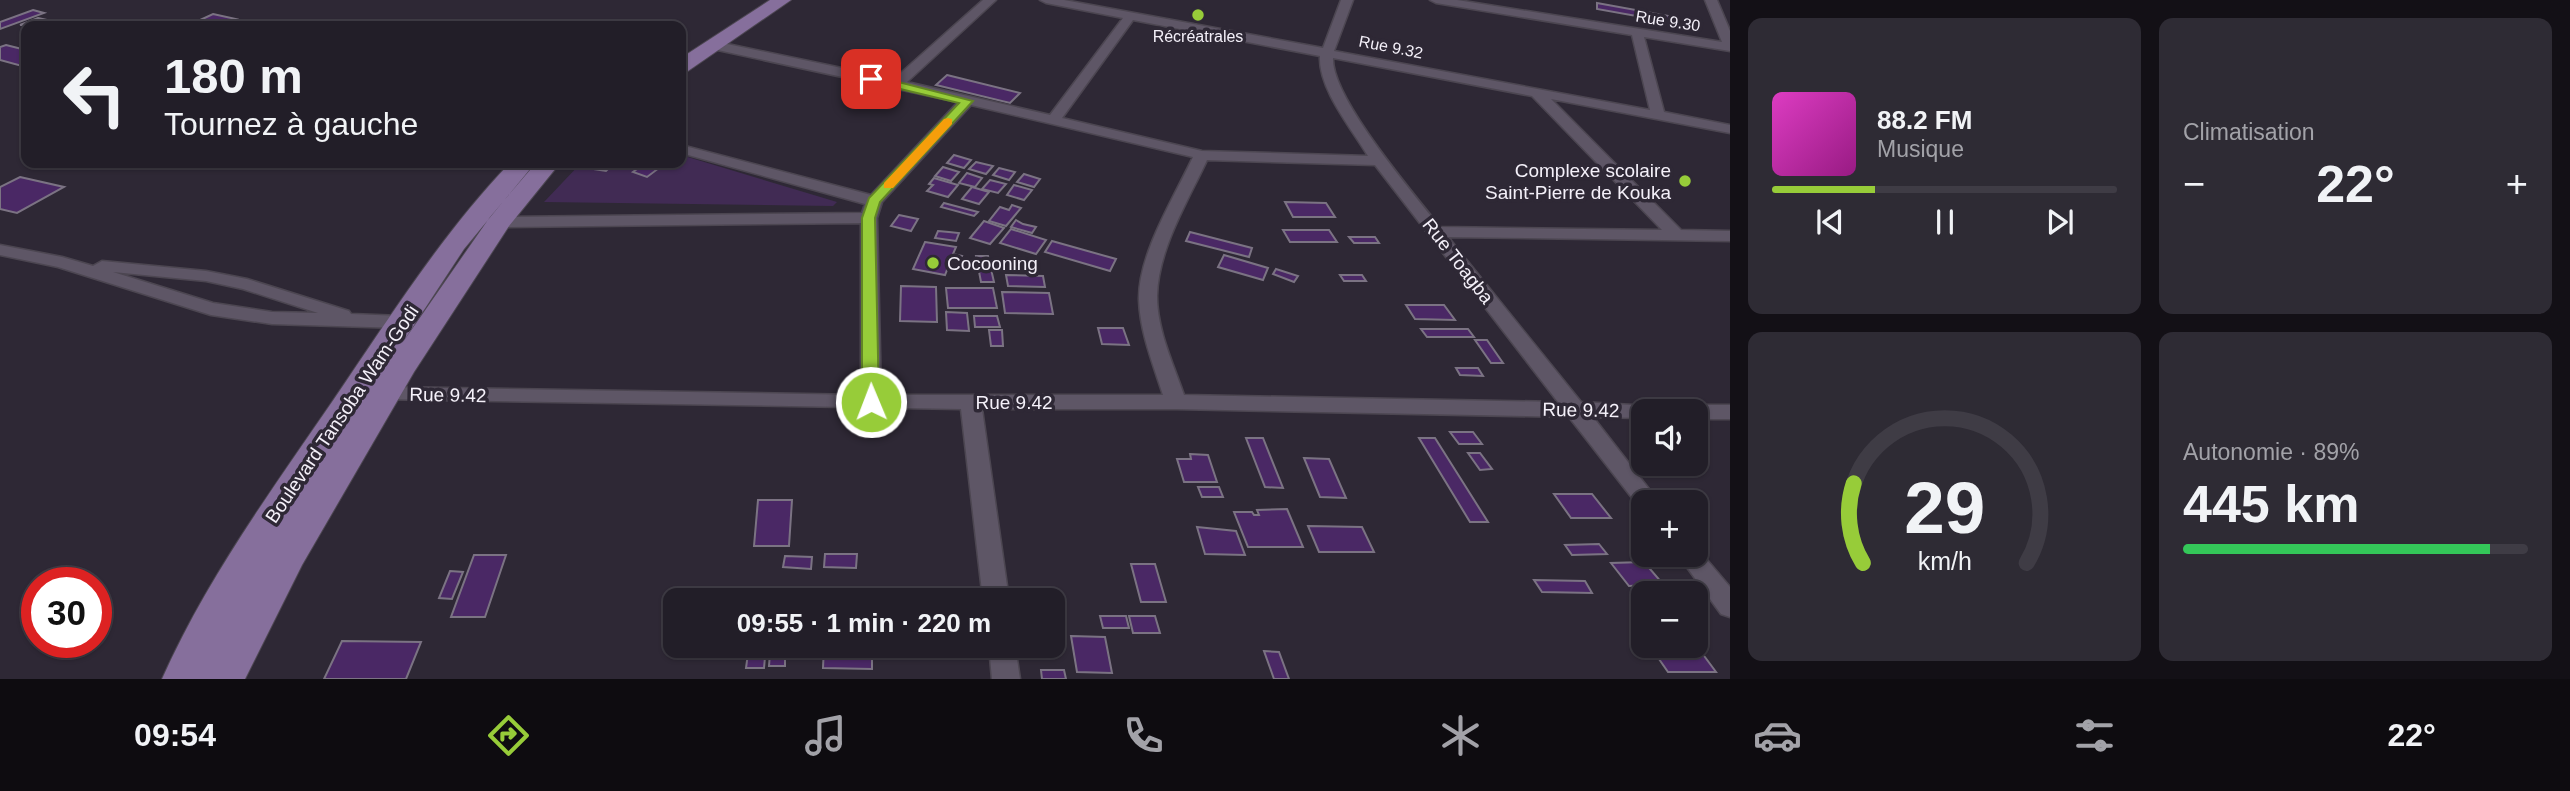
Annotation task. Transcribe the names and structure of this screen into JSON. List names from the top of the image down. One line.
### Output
{"streets":{"main road":["Boulevard Tansoba Wam-Godi"],"street":["Rue 9.30","Rue 9.32","Rue Toagba","Rue 9.42"]},"crossings":[["Rue 9.32","Rue Toagba"],["Rue Toagba","Rue 9.42"],["Rue 9.42","Boulevard Tansoba Wam-Godi"]],"places":["Récréatrales","Complexe scolaire Saint-Pierre de Kouka","Cocooning"],"page":{"tile":["Climatisation",["Autonomie · 89%","445 km"]],"turn":["180 m","Tournez à gauche"],"song":["88.2 FM","Musique"],"heat":["−","22°","+"],"map_buttons":["+","−"],"limit":"30","trip":"09:55 · 1 min · 220 m","tabs":["09:54","22°"],"gauge":["29","km/h"]}}
